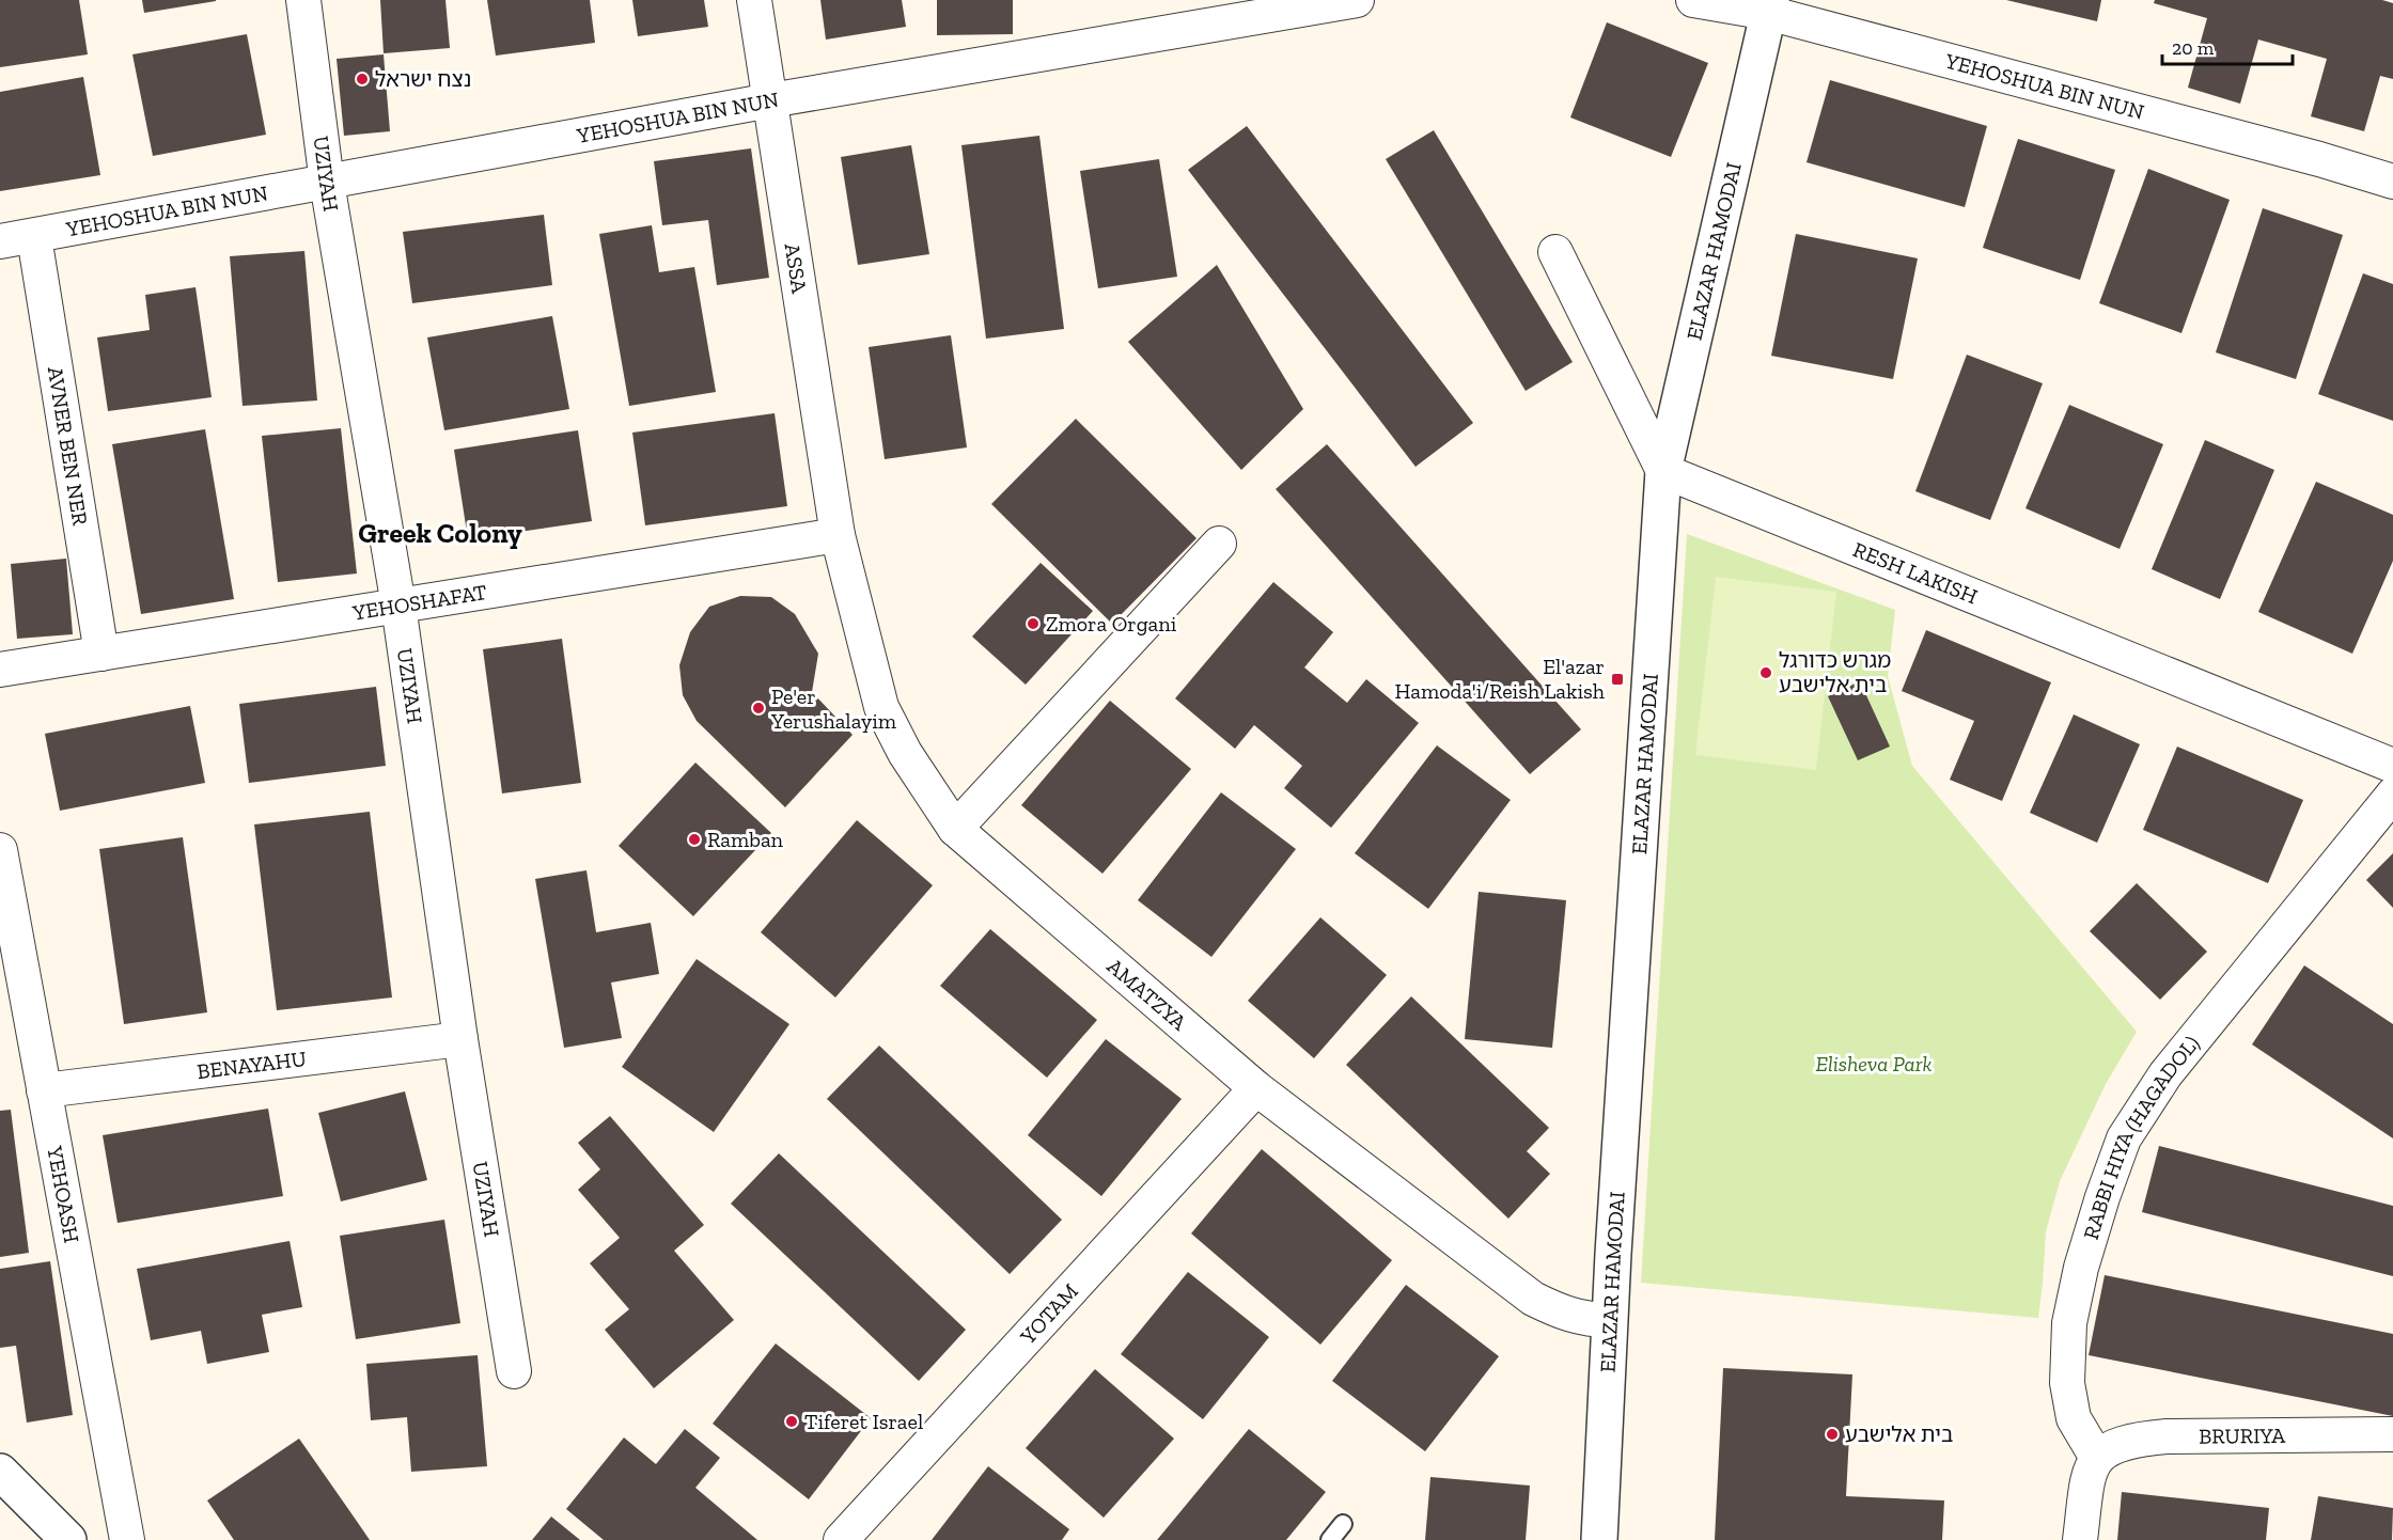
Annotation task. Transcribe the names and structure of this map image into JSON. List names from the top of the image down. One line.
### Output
{"streets":{"street":["YEHOSHUA BIN NUN","UZIYAH","ELAZAR HAMODAI","ASSA","AVNER BEN NER","RESH LAKISH","YEHOSHAFAT","AMATZYA","BENAYAHU","RABBI HIYA (HAGADOL)","YEHOASH","YOTAM","BRURIYA"]},"crossings":[["YEHOSHUA BIN NUN","UZIYAH"],["YEHOSHUA BIN NUN","ELAZAR HAMODAI"],["YEHOSHUA BIN NUN","ASSA"],["YEHOSHUA BIN NUN","AVNER BEN NER"],["UZIYAH","YEHOSHAFAT"],["UZIYAH","BENAYAHU"],["ELAZAR HAMODAI","RESH LAKISH"],["ELAZAR HAMODAI","AMATZYA"],["ASSA","YEHOSHAFAT"],["ASSA","AMATZYA"],["AVNER BEN NER","YEHOSHAFAT"],["YEHOSHAFAT","AMATZYA"],["AMATZYA","YOTAM"],["BENAYAHU","YEHOASH"],["RABBI HIYA (HAGADOL)","BRURIYA"]],"districts":["Greek Colony"],"parks":["Elisheva Park"],"places":{"other":["נצח ישראל","Zmora Organi","מגרש כדורגל בית אלישבע","Pe'er Yerushalayim","Ramban","Tiferet Israel","בית אלישבע"],"transit":["El'azar Hamoda'i/Reish Lakish"]},"scale_bar":"20 m"}
